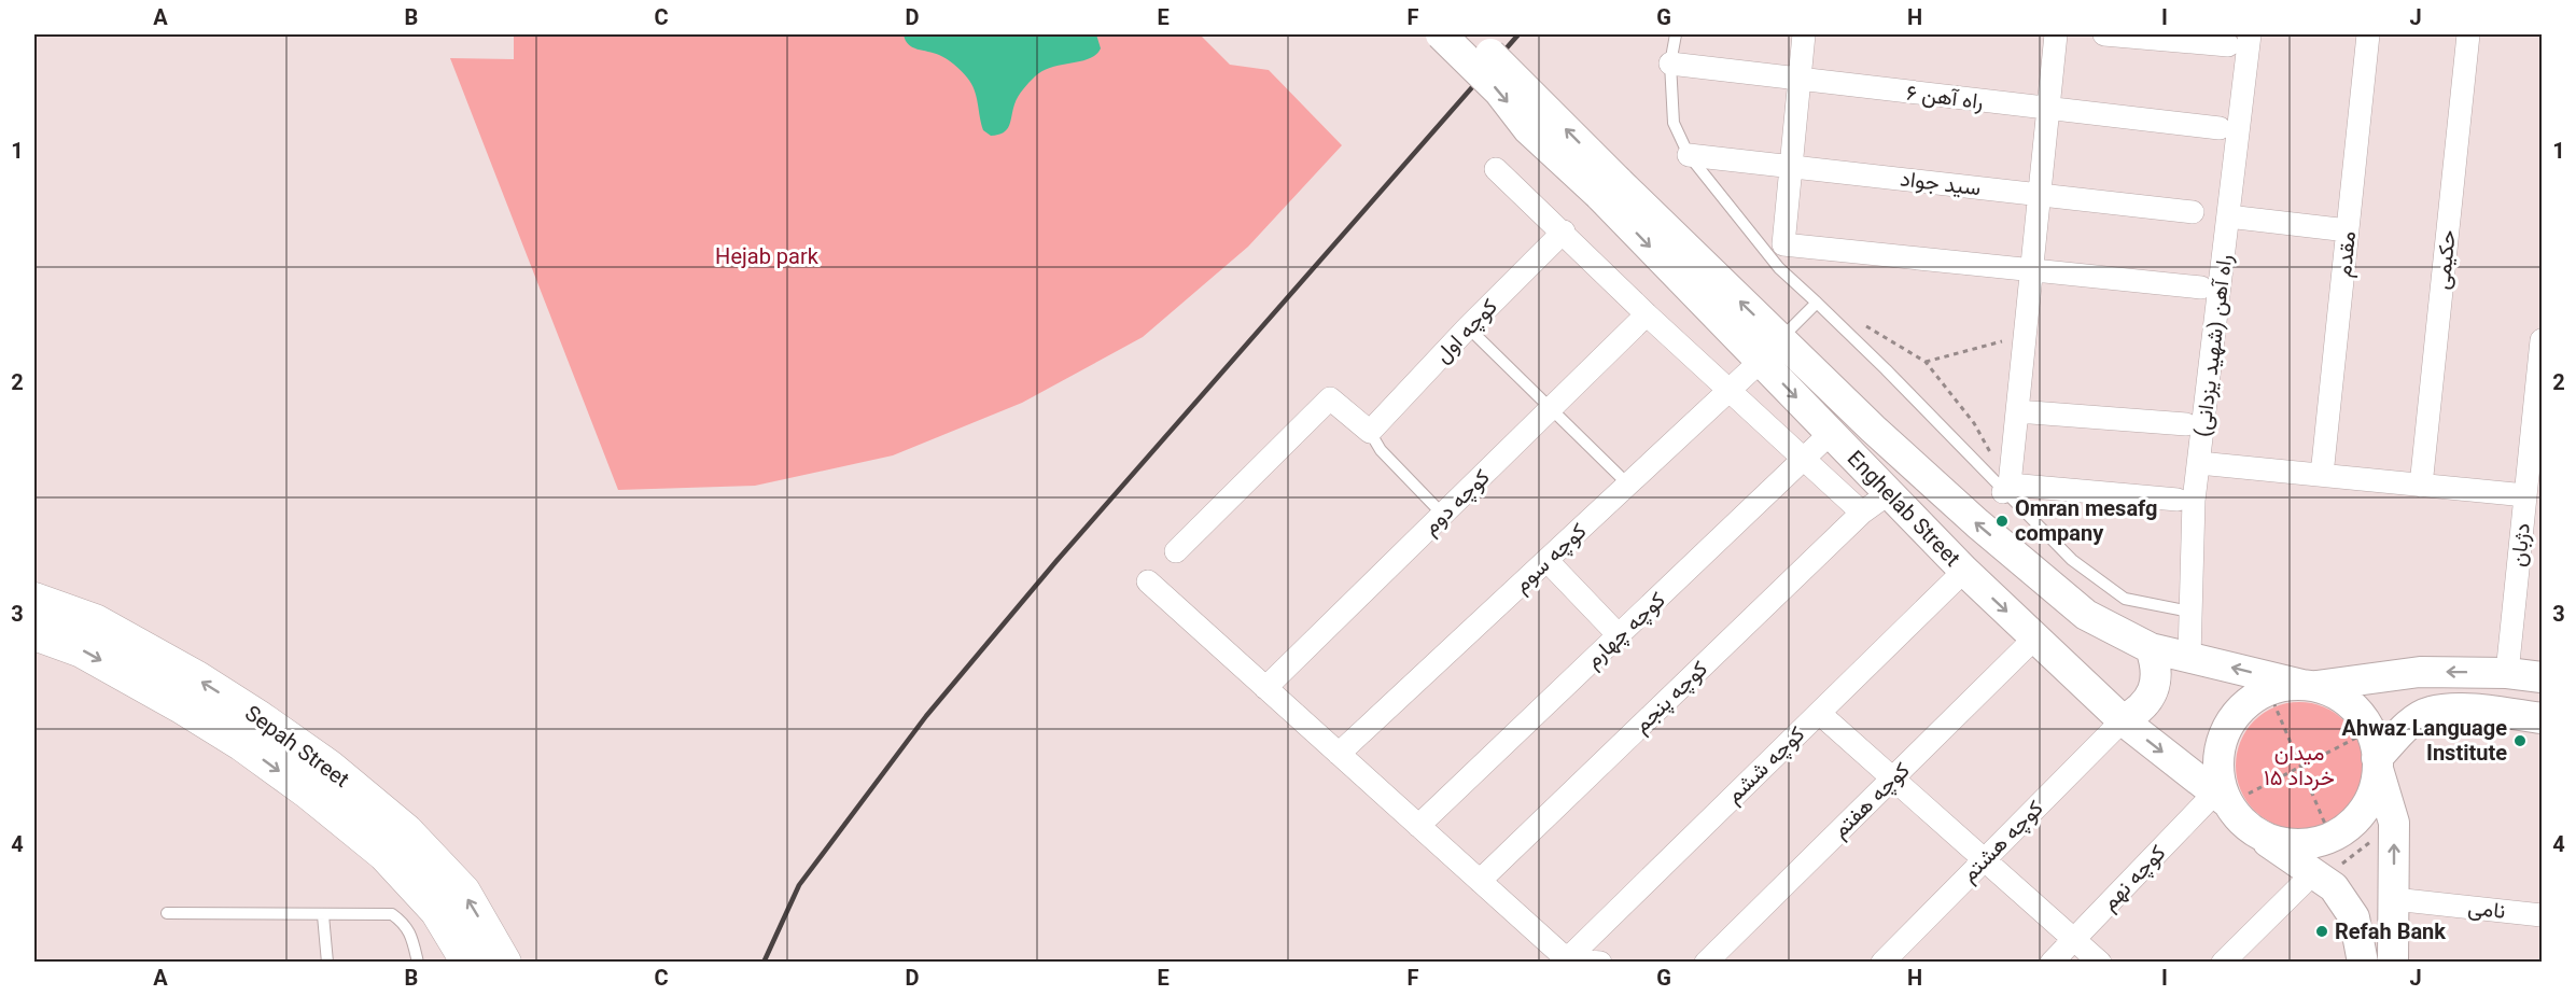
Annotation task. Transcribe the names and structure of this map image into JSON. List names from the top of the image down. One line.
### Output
{"streets":{"main road":["Enghelab Street","Sepah Street"],"street":["راه آهن ۶","سید جواد","مقدم","حکیمی","کوچه اول","راه آهن (شهید یزدانی)","کوچه دوم","دژبان","کوچه سوم","کوچه چهارم","کوچه پنجم","کوچه ششم","کوچه هفتم","کوچه هشتم","کوچه نهم","نامی"]},"crossings":[["راه آهن (شهید یزدانی)","Enghelab Street"],["Enghelab Street","دژبان"],["Enghelab Street","کوچه سوم"],["Enghelab Street","کوچه چهارم"],["Enghelab Street","کوچه پنجم"],["Enghelab Street","کوچه ششم"],["Enghelab Street","کوچه هفتم"],["Enghelab Street","کوچه هشتم"],["Enghelab Street","کوچه نهم"]],"parks":["Hejab park","میدان ۱۵ خرداد"],"places":["Omran mesafg company","Ahwaz Language Institute","Refah Bank"],"grid":{"columns":["A","B","C","D","E","F","G","H","I","J"],"rows":["1","2","3","4"]}}
